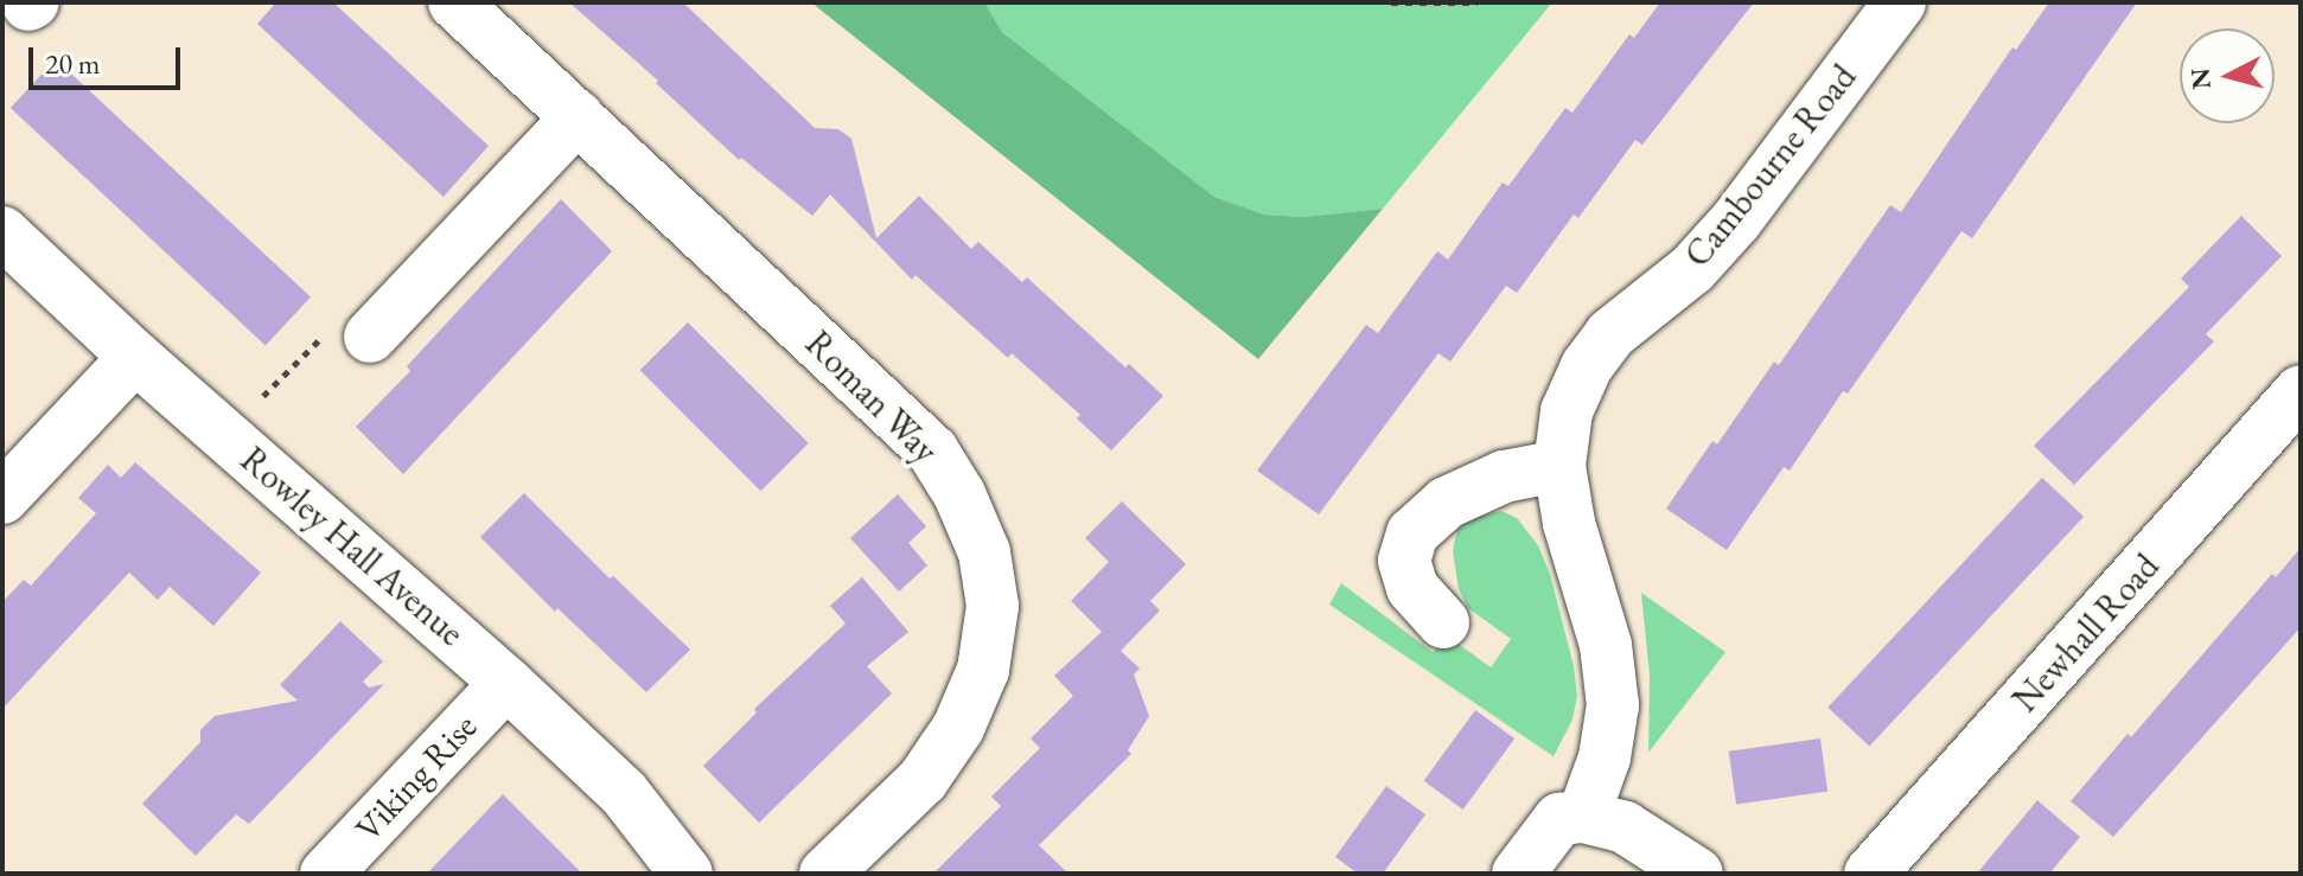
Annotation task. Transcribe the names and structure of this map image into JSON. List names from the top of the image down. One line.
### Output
{"streets":{"street":["Cambourne Road","Roman Way","Rowley Hall Avenue","Newhall Road","Viking Rise"]},"crossings":[["Rowley Hall Avenue","Viking Rise"]],"scale_bar":"20 m","north":"left"}
